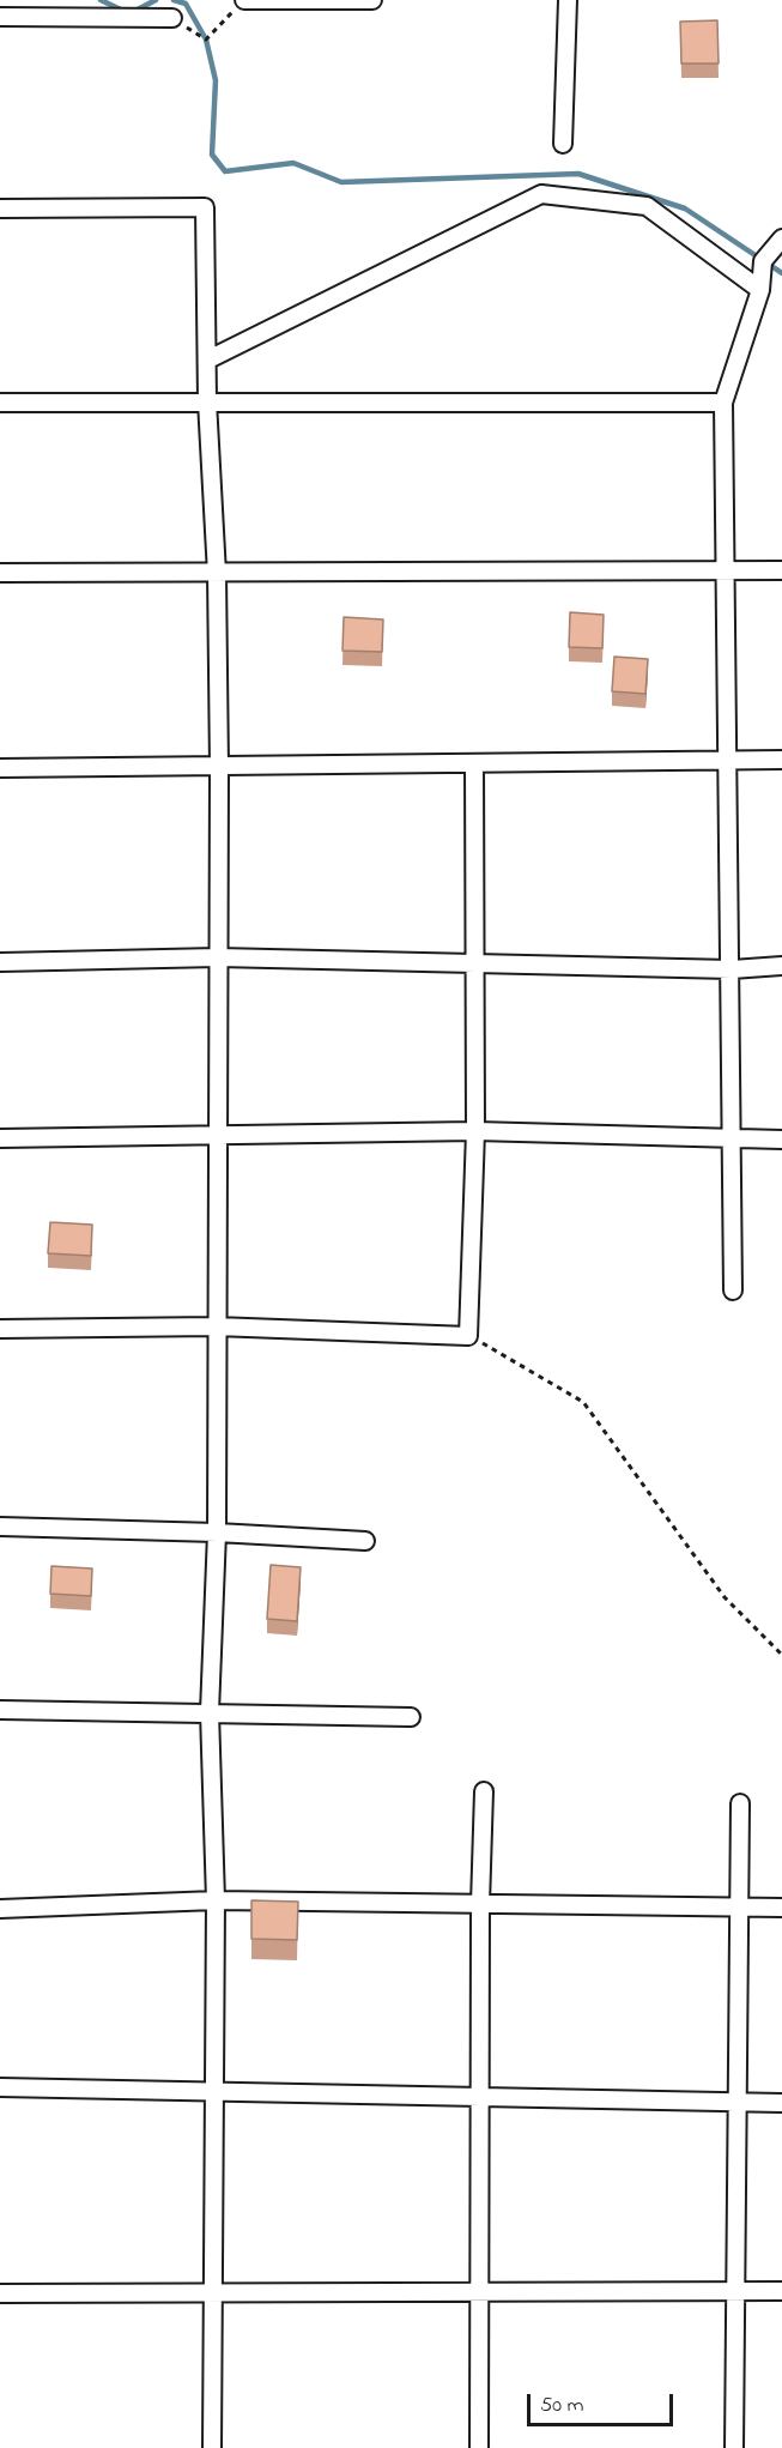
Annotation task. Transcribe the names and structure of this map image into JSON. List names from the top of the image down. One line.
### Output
{"scale_bar":"50 m"}
